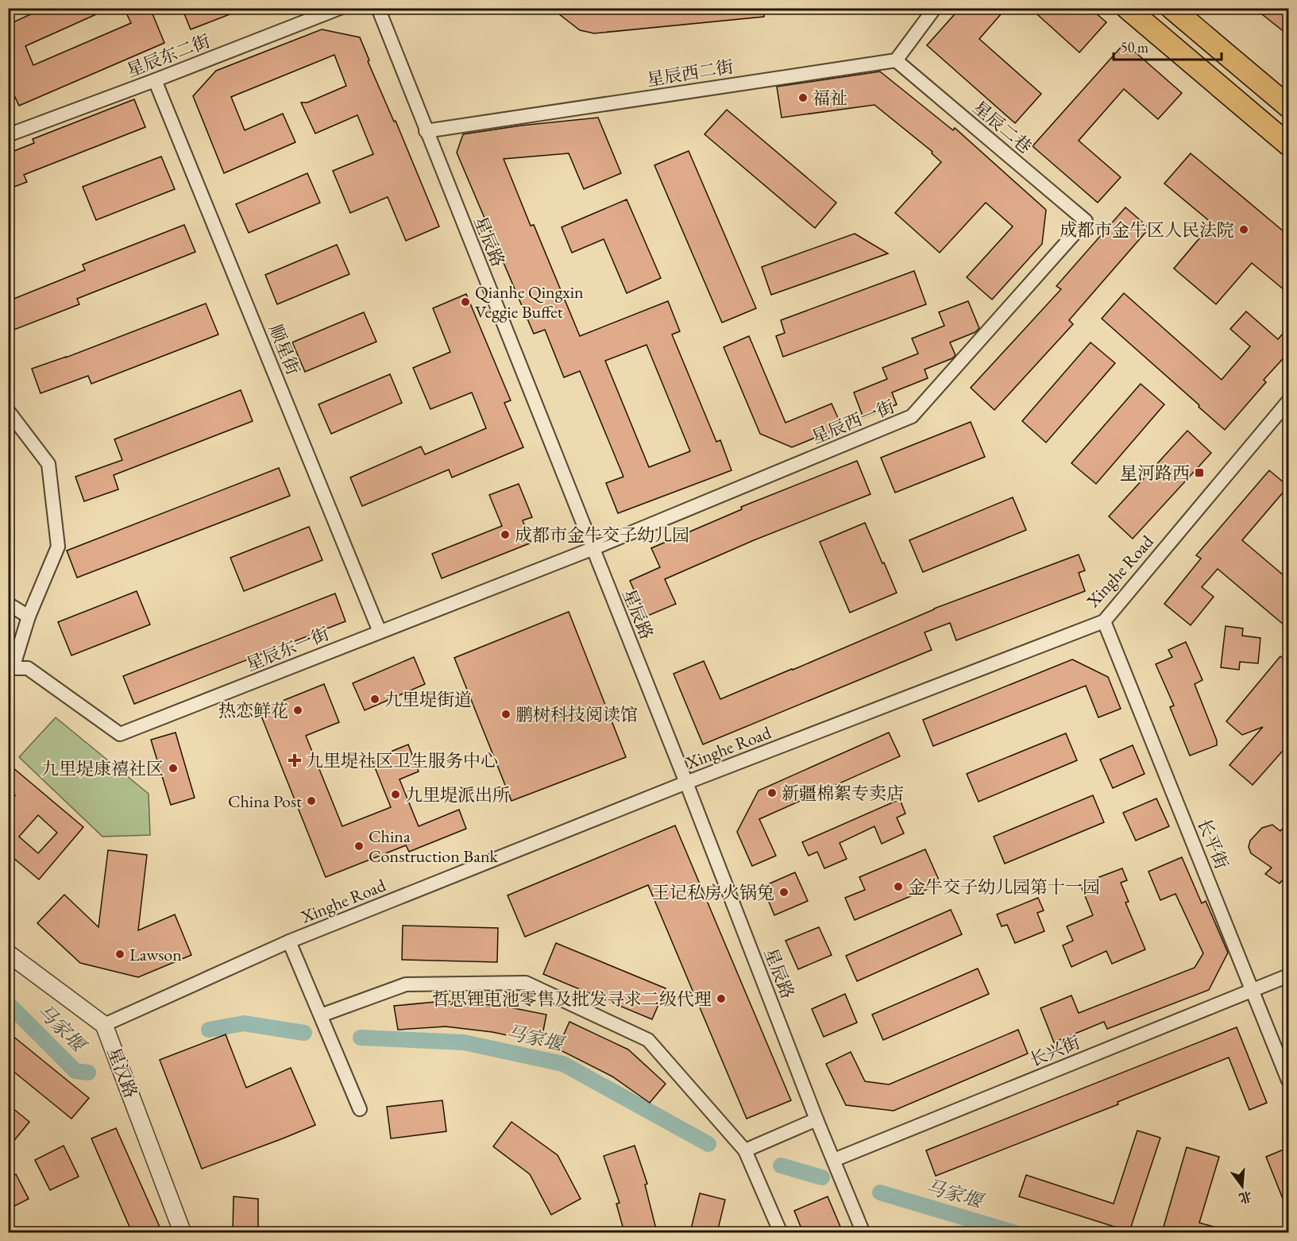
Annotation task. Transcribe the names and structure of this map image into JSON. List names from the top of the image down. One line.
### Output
{"streets":{"street":["星辰东二街","星辰西二街","星辰二巷","星辰路","顺星街","星辰西一街","Xinghe Road","星辰东一街","长平街","长兴街","星汉路"]},"crossings":[["星辰东二街","顺星街"],["星辰西二街","星辰二巷"],["星辰西二街","星辰路"],["星辰二巷","星辰西一街"],["星辰路","星辰西一街"],["星辰路","Xinghe Road"],["星辰路","星辰东一街"],["星辰路","长兴街"],["顺星街","星辰东一街"],["星辰西一街","星辰东一街"],["Xinghe Road","长平街"],["Xinghe Road","星汉路"],["长平街","长兴街"]],"water":["马家堰"],"places":{"other":["福祉","成都市金牛区人民法院","Qianhe Qingxin Veggie Buffet","成都市金牛交子幼儿园","九里堤街道","热恋鲜花","鹏树科技阅读馆","九里堤康禧社区","新疆棉絮专卖店","九里堤派出所","China Post","China Construction Bank","金牛交子幼儿园第十一园","王记私房火锅兔","Lawson","哲思锂电池零售及批发寻求二级代理"],"transit":["星河路西"],"health":["九里堤社区卫生服务中心"]},"scale_bar":"50 m","north":"bottom"}
